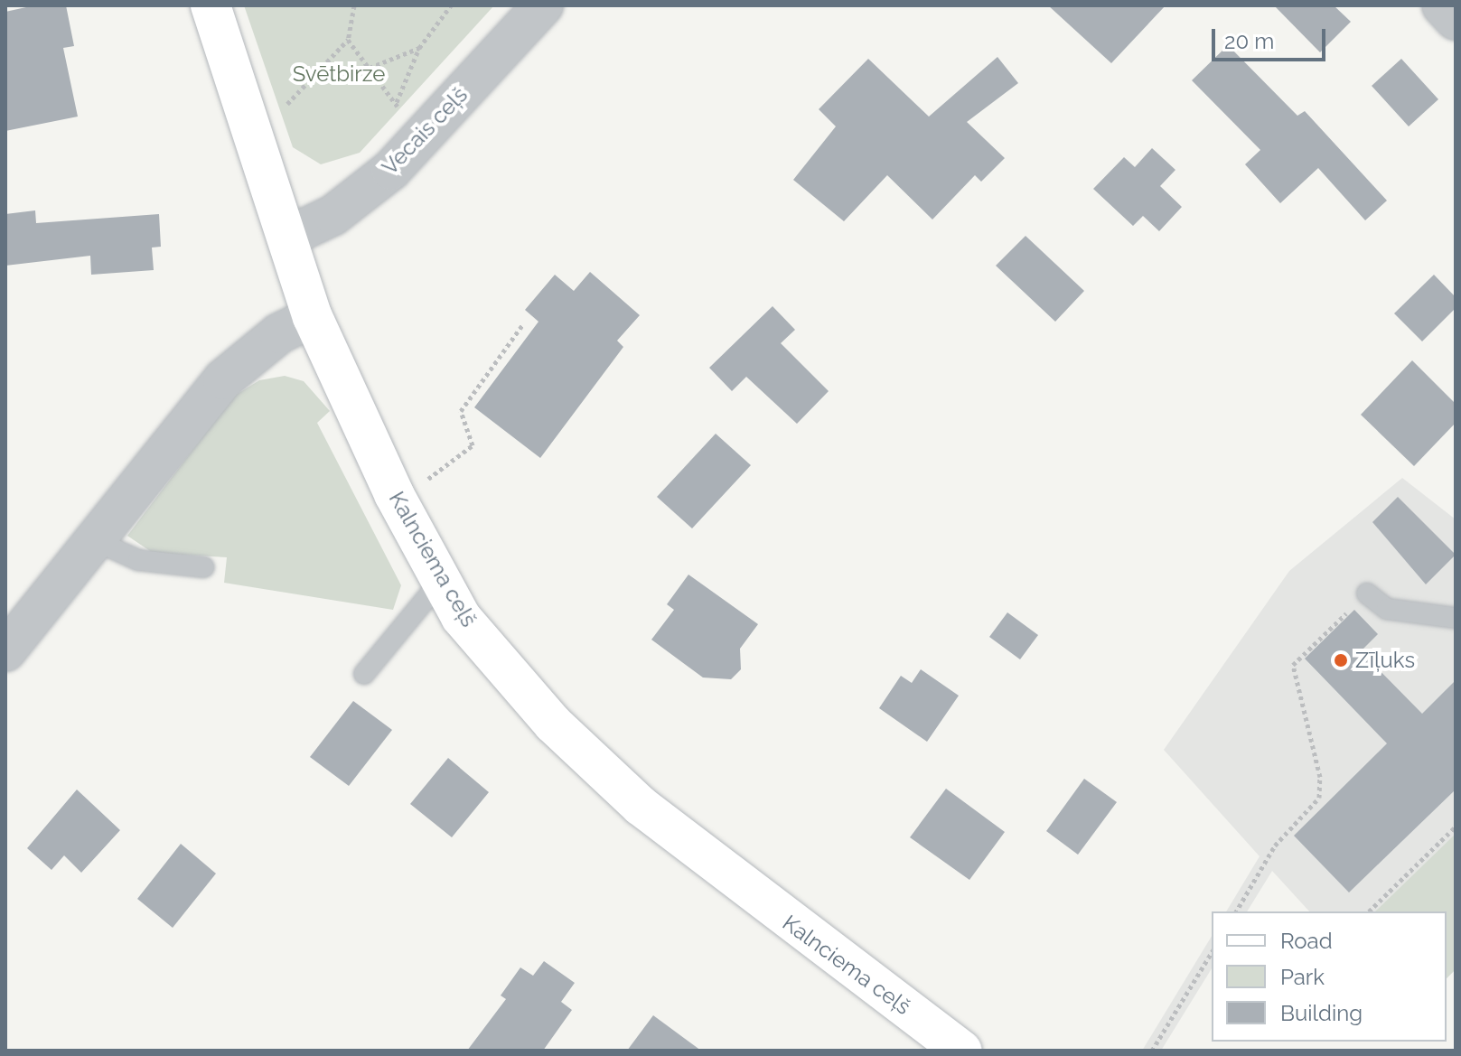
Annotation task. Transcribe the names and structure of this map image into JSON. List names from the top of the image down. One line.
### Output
{"streets":{"main road":["Kalnciema ceļš"],"street":["Vecais ceļš"]},"crossings":[["Vecais ceļš","Kalnciema ceļš"]],"parks":["Svētbirze"],"places":["Zīļuks"],"legend":["Road","Park","Building"],"scale_bar":"20 m"}
